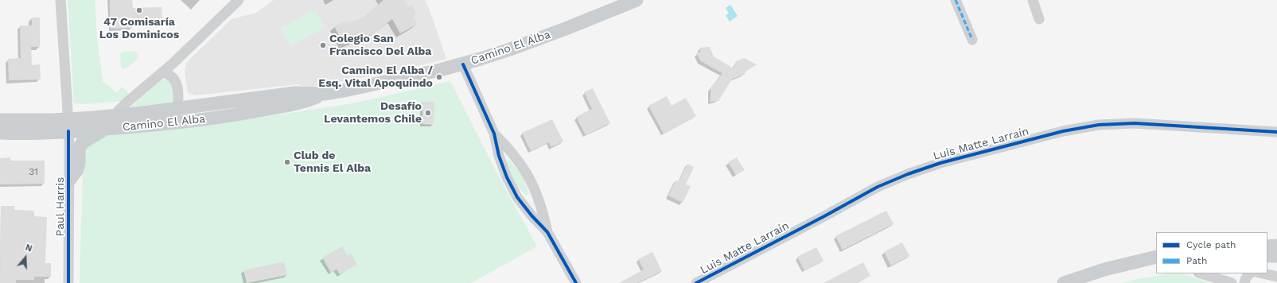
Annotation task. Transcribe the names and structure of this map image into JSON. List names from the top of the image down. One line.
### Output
{"streets":{"main road":["Camino El Alba"],"street":["Luis Matte Larraín","Paul Harris"]},"crossings":[["Camino El Alba","Paul Harris"]],"places":["47 Comisaría Los Dominicos","Colegio San Francisco Del Alba","Camino El Alba / Esq. Vital Apoquindo","Desafío Levantemos Chile","Club de Tennis El Alba"],"house_numbers":["31"],"legend":["Cycle path","Path"],"north":"top"}
